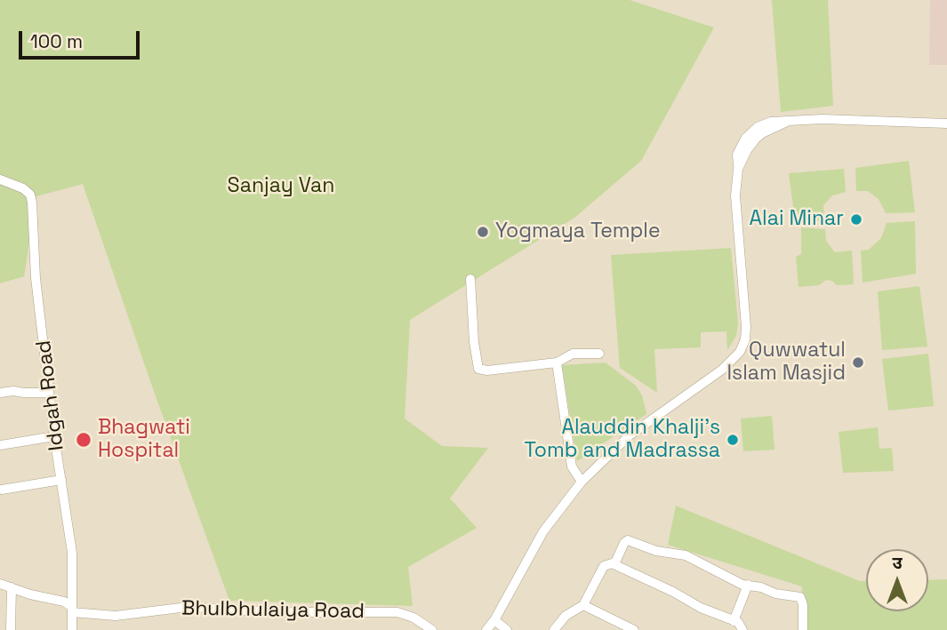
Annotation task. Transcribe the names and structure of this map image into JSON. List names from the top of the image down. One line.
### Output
{"streets":{"street":["Idgah Road","Bhulbhulaiya Road"]},"crossings":[["Idgah Road","Bhulbhulaiya Road"]],"parks":["Sanjay Van"],"places":["Alai Minar","Yogmaya Temple","Quwwatul Islam Masjid","Bhagwati Hospital","Alauddin Khalji's Tomb and Madrassa"],"scale_bar":"100 m","north":"top"}
